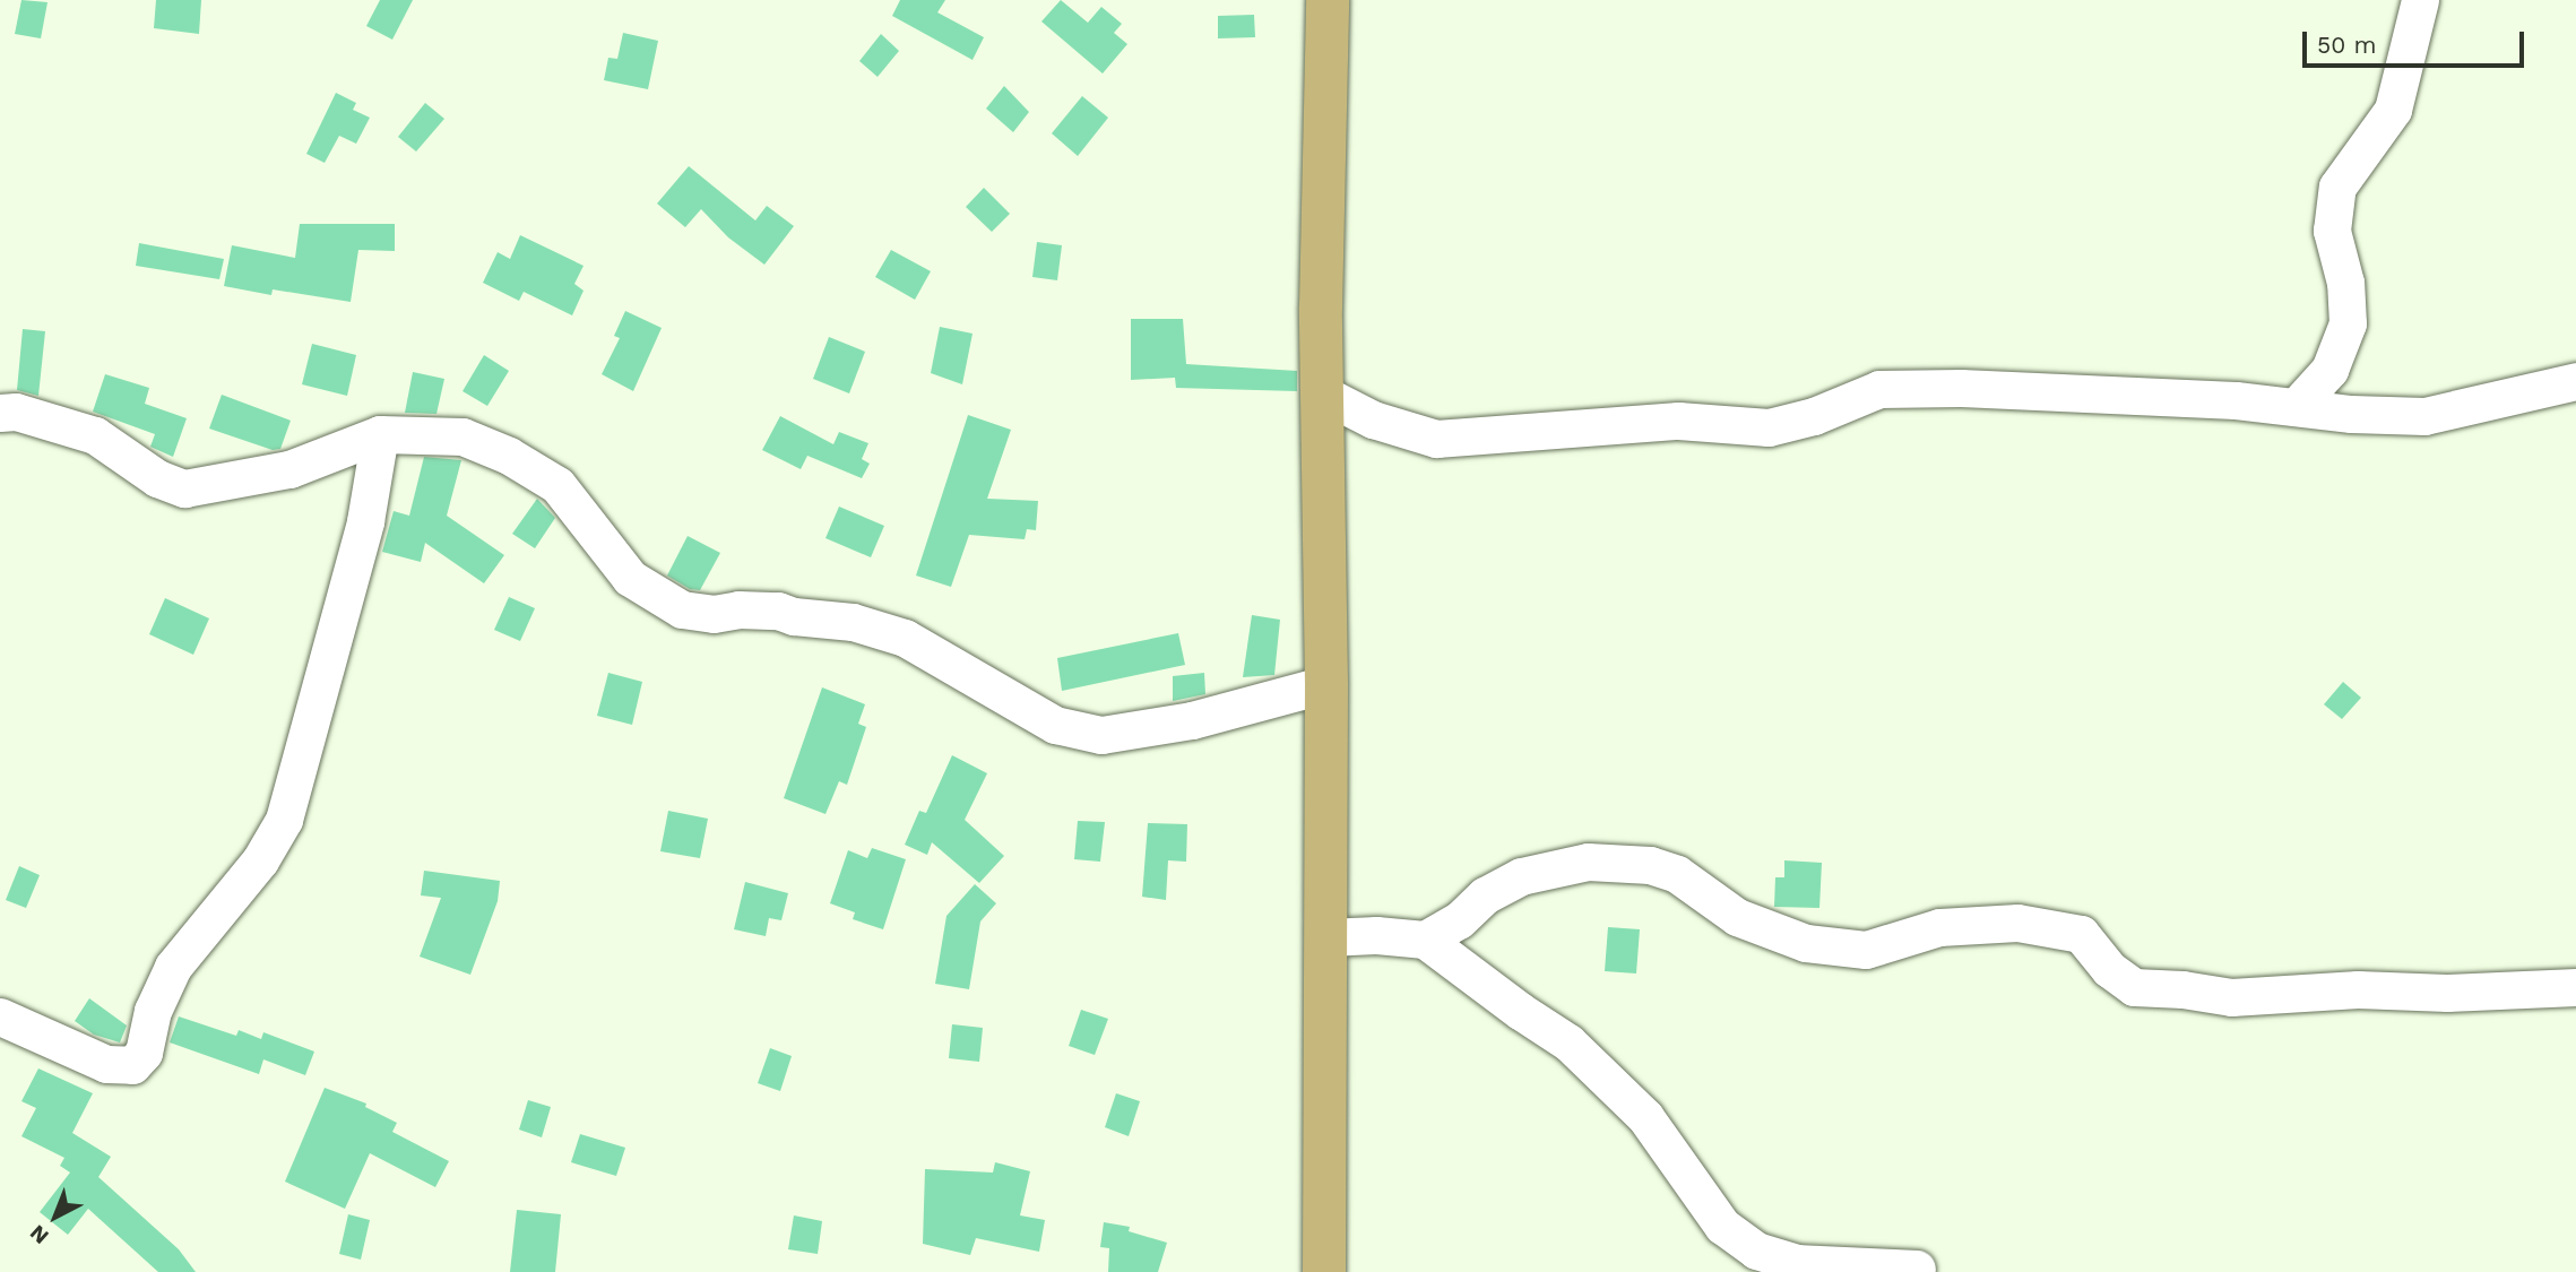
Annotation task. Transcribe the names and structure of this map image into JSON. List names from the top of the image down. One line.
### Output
{"scale_bar":"50 m","north":"bottom left"}
